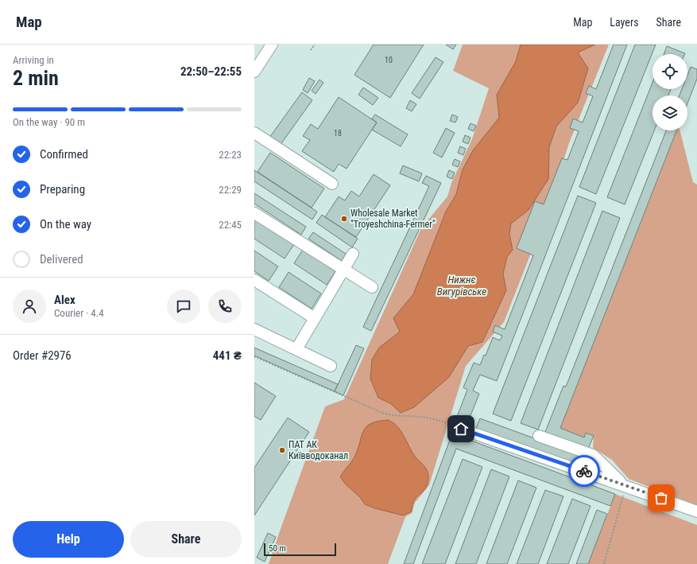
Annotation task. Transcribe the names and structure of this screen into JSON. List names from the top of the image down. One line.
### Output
{"water":["Нижнє Вигурівське"],"places":["Wholesale Market \"Troyeshchina-Fermer\"","ПАТ АК Київводоканал"],"house_numbers":["10","18"],"scale_bar":"50 m","page":{"header":"Map","nav":["Map","Layers","Share"],"heading":["2 min","Arriving in","22:50–22:55"],"panel":["Alex","Courier · 4.4","Order #2976","441 ₴"],"bar":"On the way · 90 m","list":[["Confirmed","22:23"],["Preparing","22:29"],["On the way","22:45"],"Delivered"],"buttons":["Help","Share"],"scale":"50 m"}}
